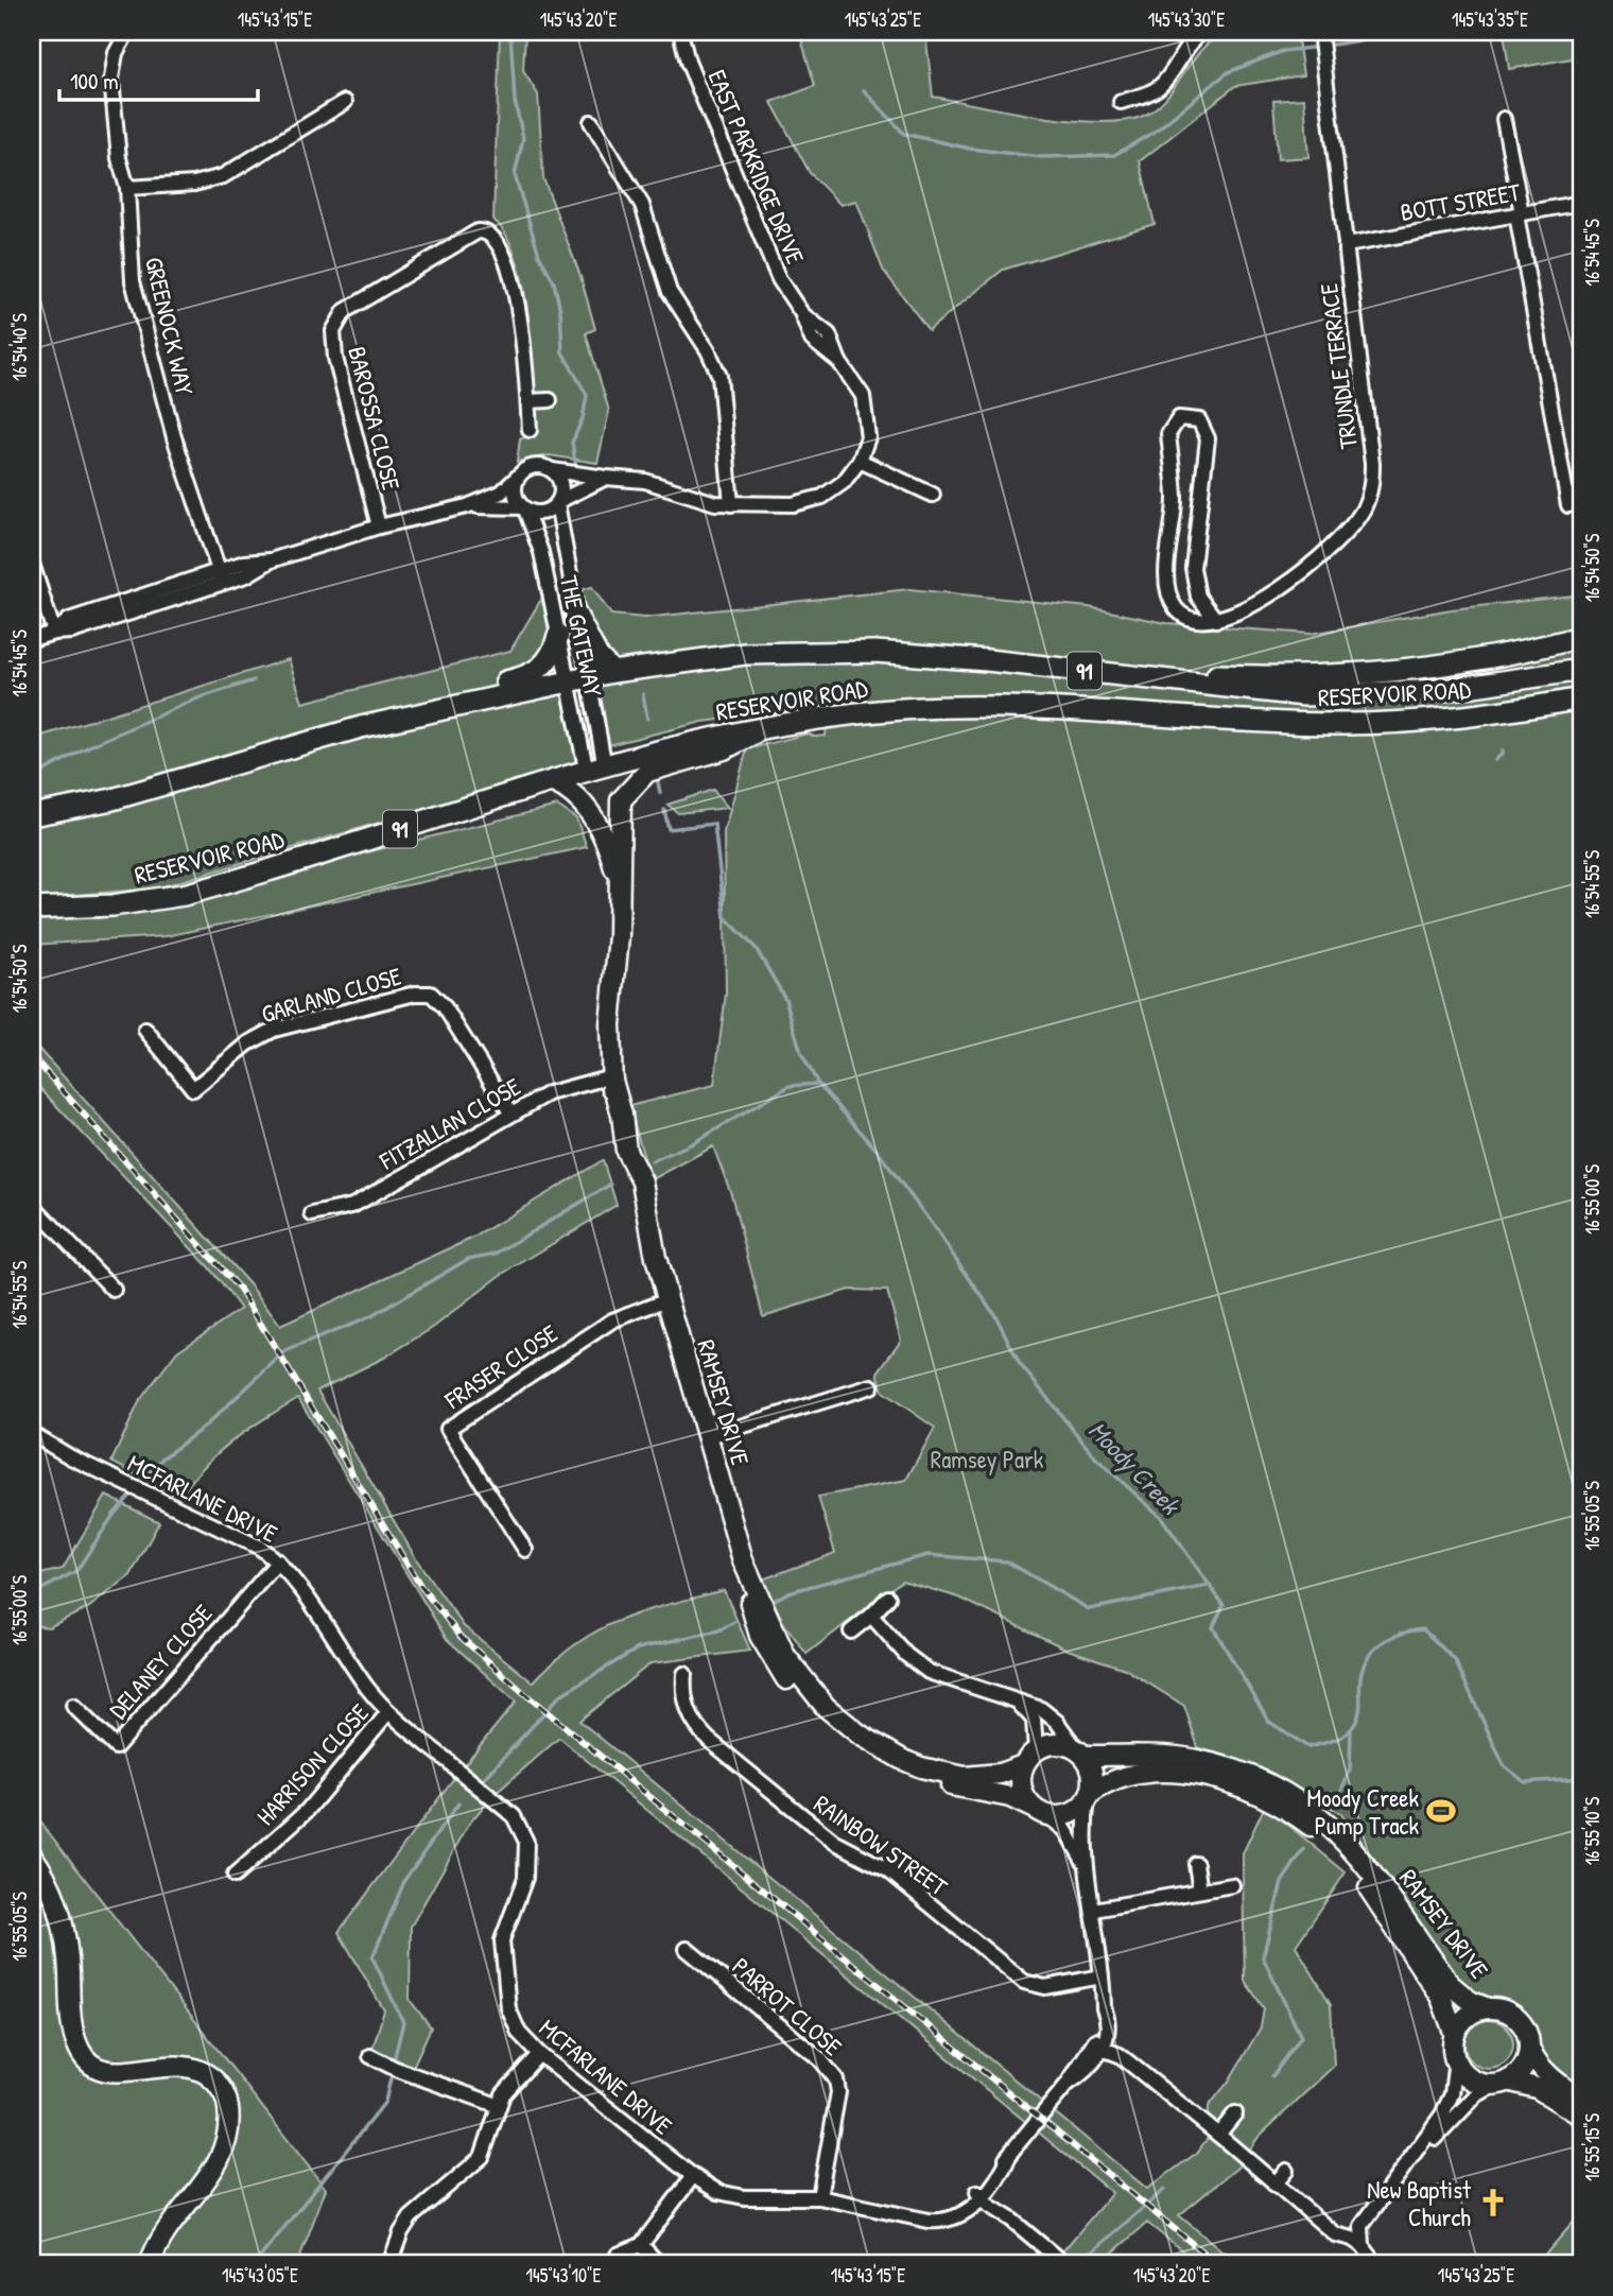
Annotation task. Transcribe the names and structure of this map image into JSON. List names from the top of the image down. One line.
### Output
{"streets":{"main road":["91","RESERVOIR ROAD","RAMSEY DRIVE"],"street":["EAST PARKRIDGE DRIVE","BOTT STREET","GREENOCK WAY","TRUNDLE TERRACE","BAROSSA CLOSE","THE GATEWAY","GARLAND CLOSE","FITZALLAN CLOSE","FRASER CLOSE","MCFARLANE DRIVE","DELANEY CLOSE","HARRISON CLOSE","RAINBOW STREET","PARROT CLOSE"]},"crossings":[["EAST PARKRIDGE DRIVE","THE GATEWAY"],["BOTT STREET","TRUNDLE TERRACE"],["THE GATEWAY","RESERVOIR ROAD"],["RESERVOIR ROAD","RAMSEY DRIVE"],["GARLAND CLOSE","FITZALLAN CLOSE"],["FITZALLAN CLOSE","RAMSEY DRIVE"],["FRASER CLOSE","RAMSEY DRIVE"],["MCFARLANE DRIVE","DELANEY CLOSE"],["MCFARLANE DRIVE","HARRISON CLOSE"],["MCFARLANE DRIVE","PARROT CLOSE"]],"water":["Moody Creek"],"parks":["Ramsey Park"],"places":{"sports":["Moody Creek Pump Track"],"church":["New Baptist Church"]},"scale_bar":"100 m","coordinates":["145°43'15\"E","145°43'20\"E","145°43'25\"E","145°43'30\"E","145°43'35\"E","16°54'45\"S","16°54'40\"S","16°54'50\"S","16°54'55\"S","16°55'00\"S","16°55'05\"S","16°55'10\"S","16°55'15\"S","145°43'05\"E","145°43'10\"E"]}
